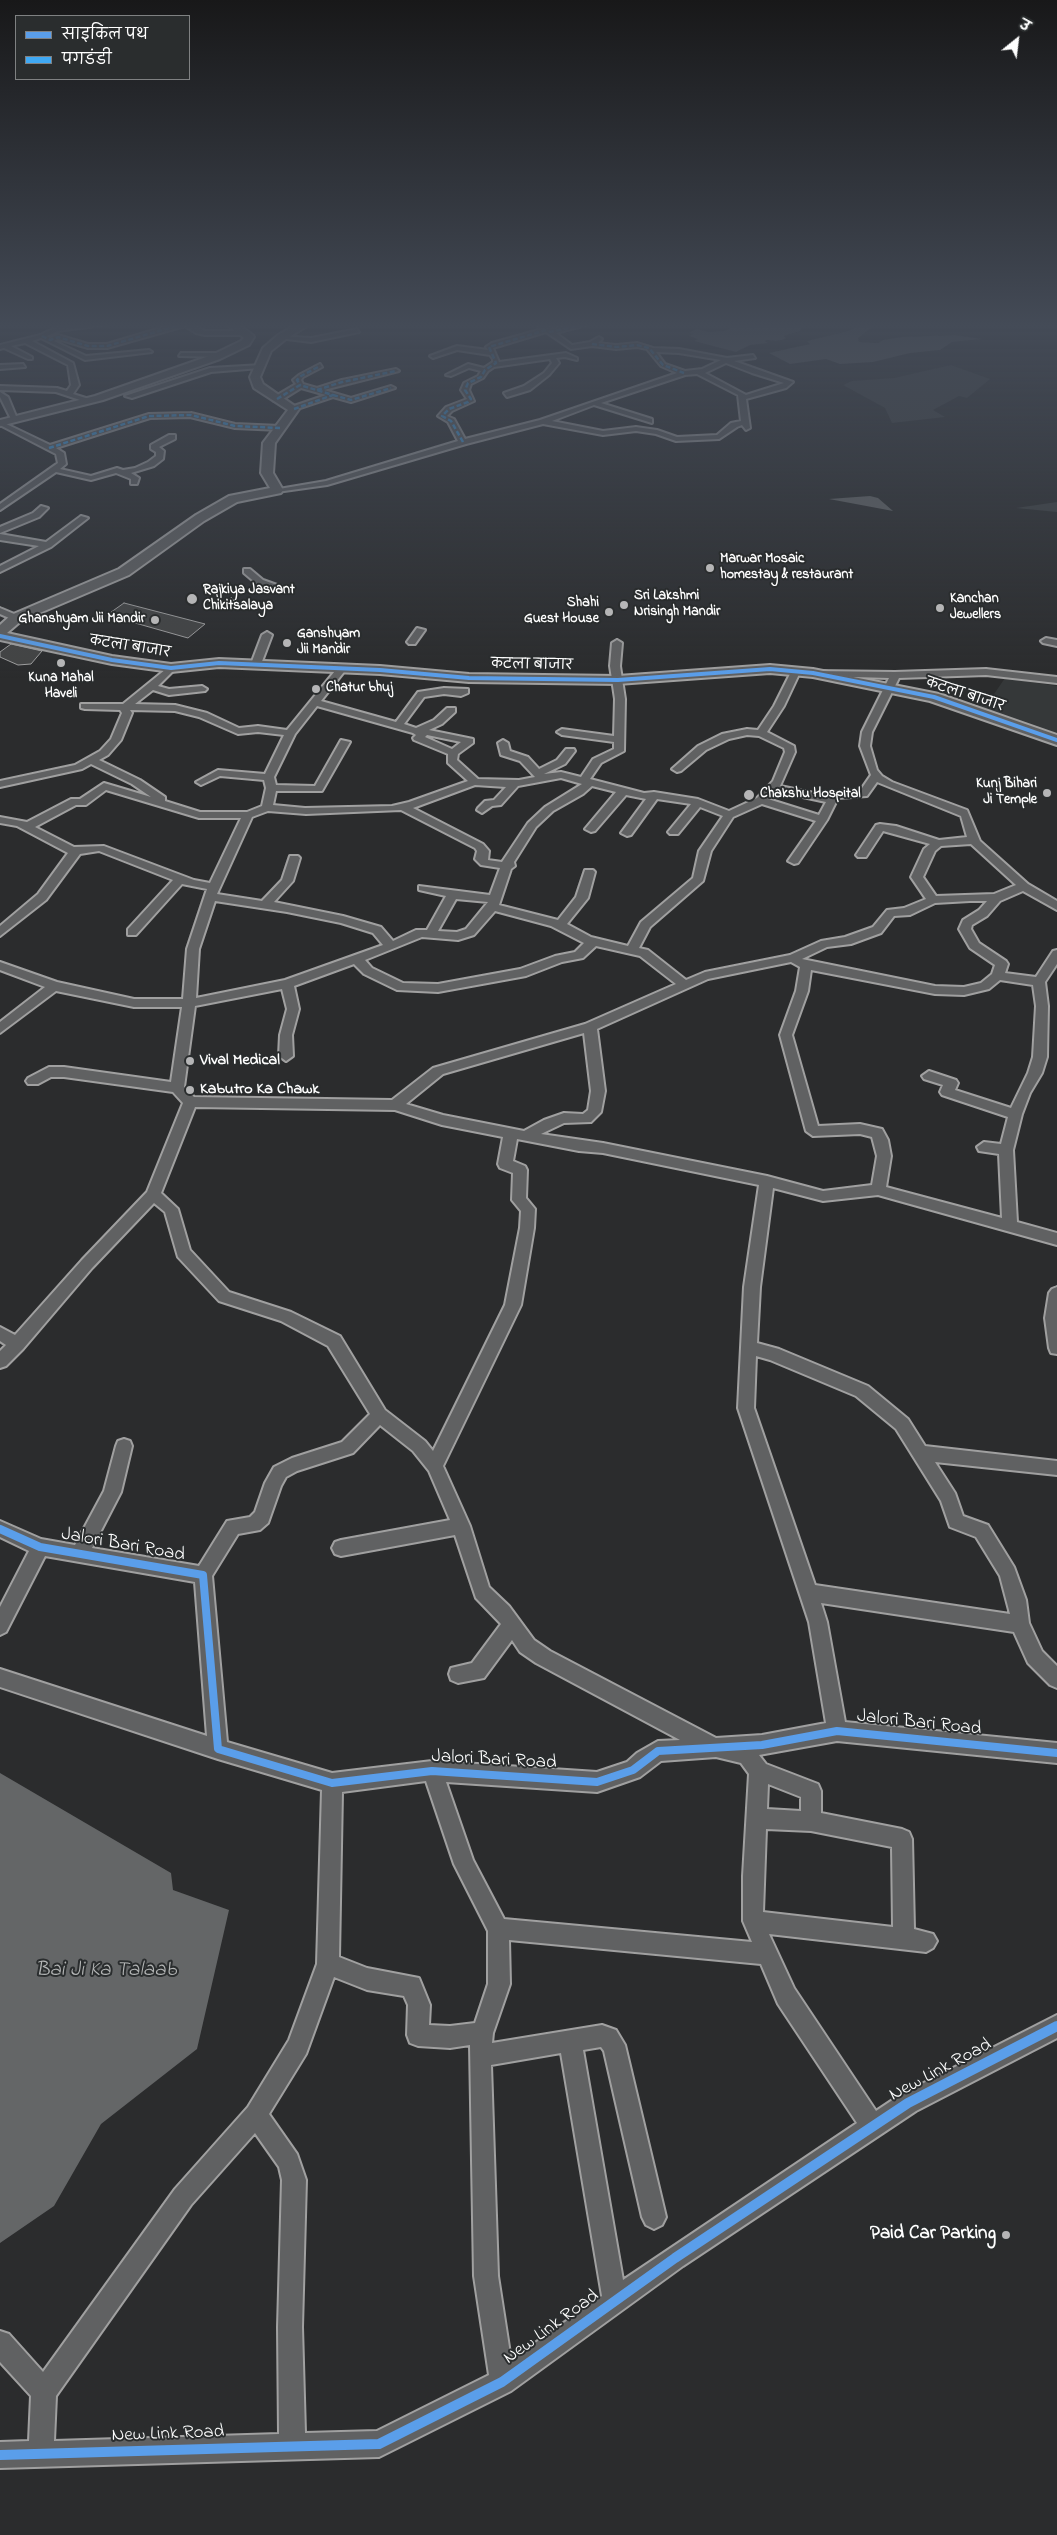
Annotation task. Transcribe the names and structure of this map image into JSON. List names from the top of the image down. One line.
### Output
{"streets":{"street":["कटला बाजार","Jalori Bari Road","New Link Road"]},"water":["Bai Ji Ka Talaab"],"places":["Marwar Mosaic homestay & restaurant","Rajkiya Jasvant Chikitsalaya","Sri Lakshmi Nrisingh Mandir","Kanchan Jewellers","Shahi Guest House","Ghanshyam Jii Mandir","Ganshyam Jii Mandir","Kuna Mahal Haveli","Chatur bhuj","Kunj Bihari Ji Temple","Chakshu Hospital","Vival Medical","Kabutro Ka Chawk","Paid Car Parking"],"legend":["साइकिल पथ","पगडंडी"],"north":"top right"}
